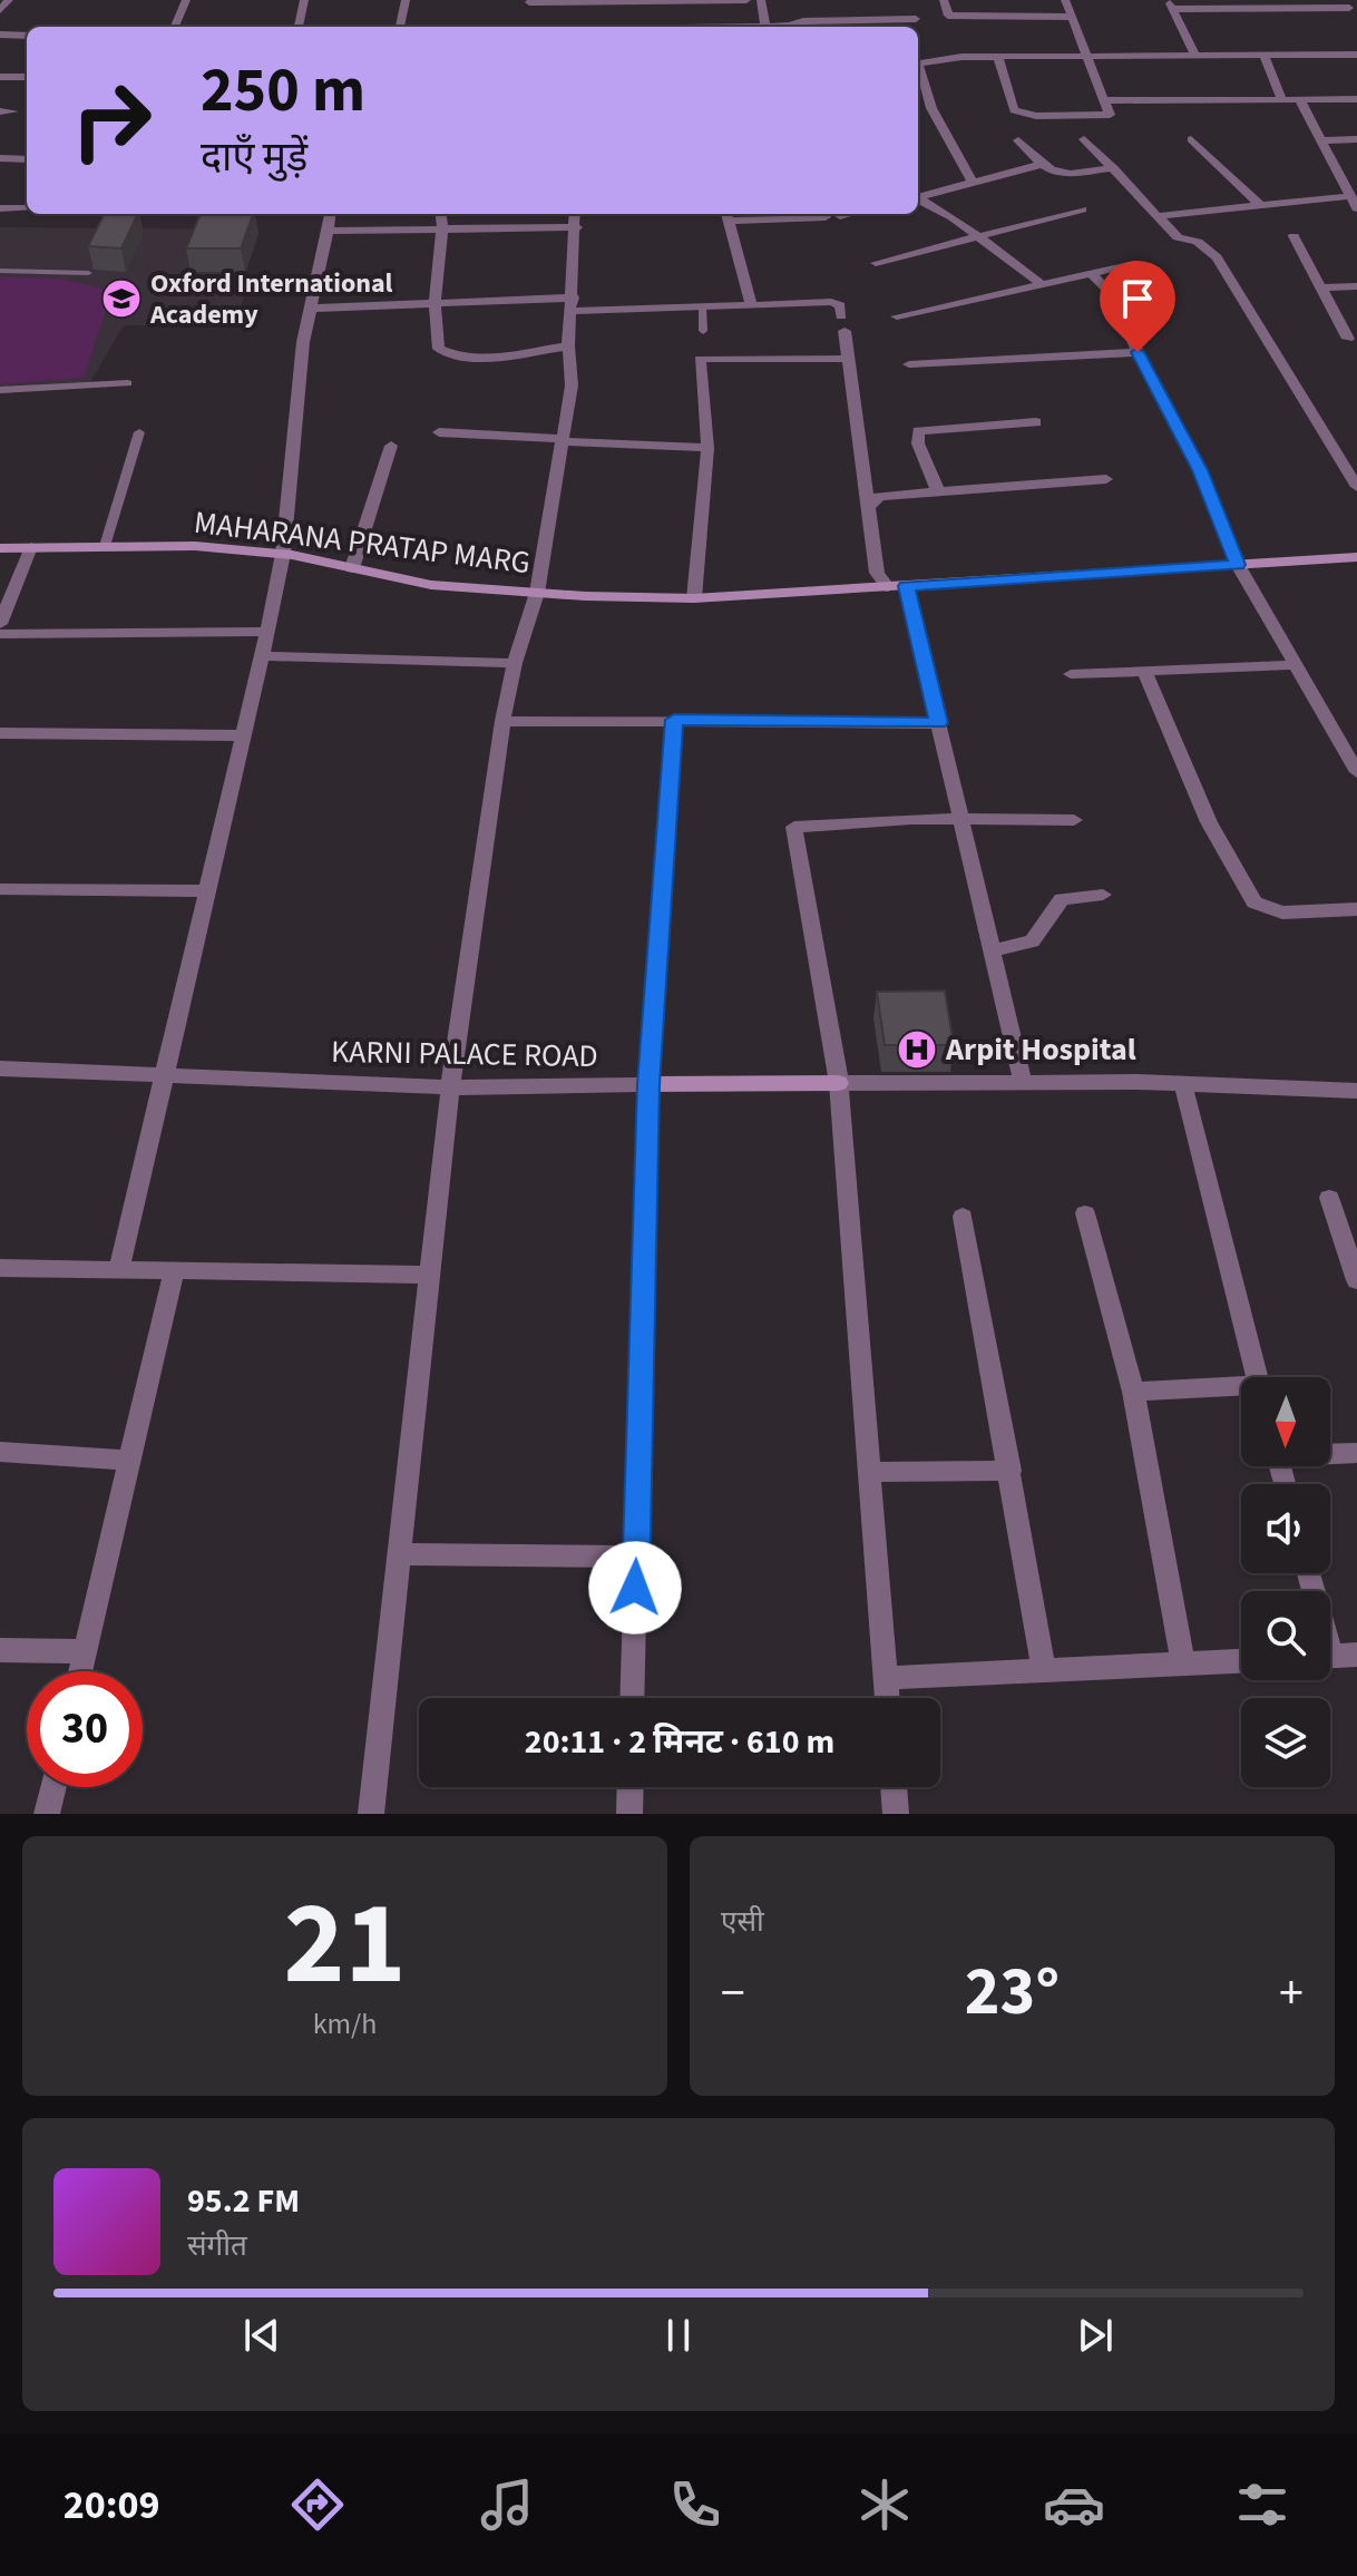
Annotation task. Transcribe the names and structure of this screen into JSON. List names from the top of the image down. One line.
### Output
{"streets":{"street":["MAHARANA PRATAP MARG","KARNI PALACE ROAD"]},"places":{"school or university":["Oxford International Academy"],"hospital":["Arpit Hospital"]},"north":"bottom","page":{"turn":["250 m","दाएँ मुड़ें"],"limit":"30","trip":"20:11 · 2 मिनट · 610 m","tile":[["21","km/h"],"एसी"],"heat":["−","23°","+"],"song":["95.2 FM","संगीत"],"tabs":"20:09"}}
